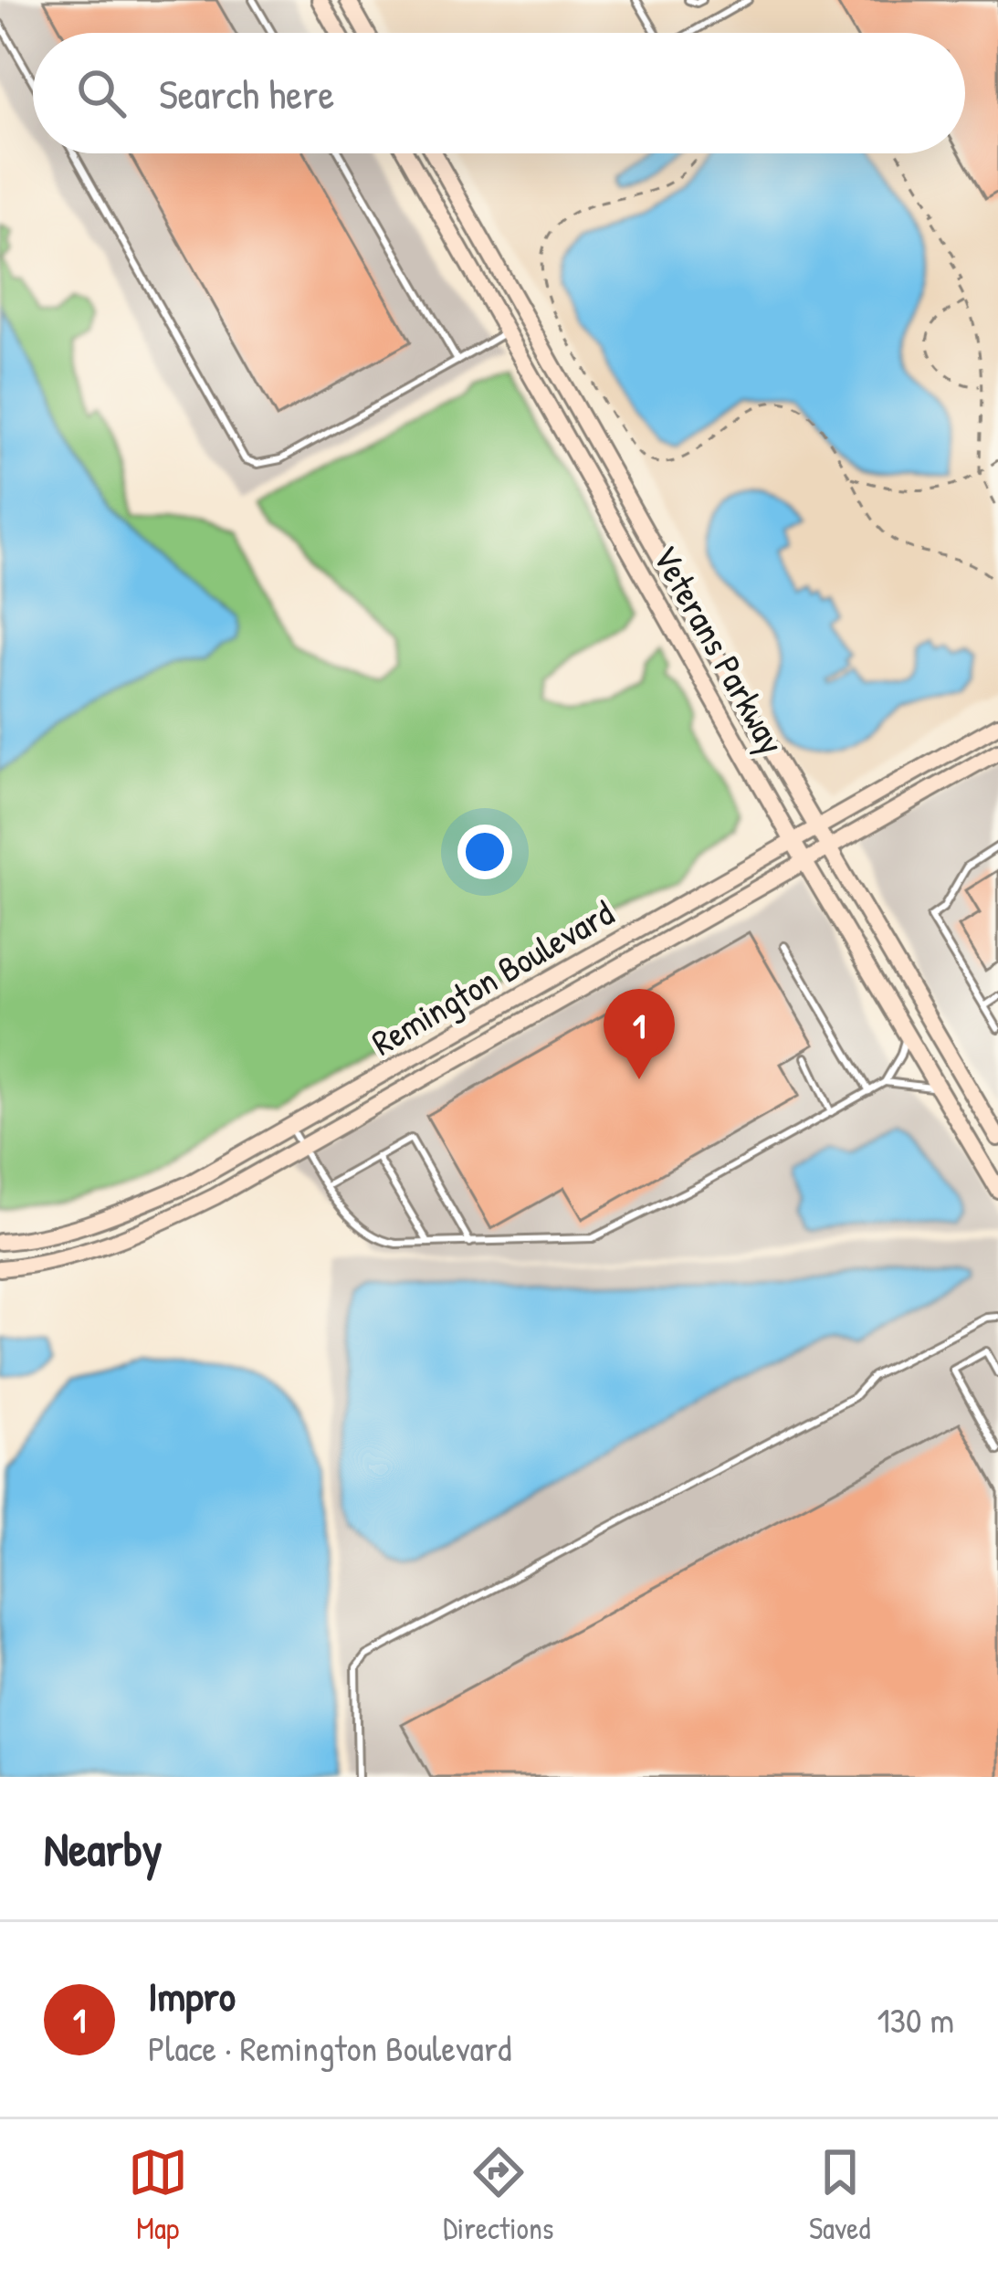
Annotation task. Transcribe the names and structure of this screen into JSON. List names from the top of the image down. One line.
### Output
{"streets":{"main road":["Veterans Parkway","Remington Boulevard"]},"crossings":[["Veterans Parkway","Remington Boulevard"]],"page":{"search":"Search here","pins":"1","heading":"Nearby","list":[{"mark":"1","name":"Impro","note":"Place · Remington Boulevard","value":"130 m"}],"nav":["Map","Directions","Saved"]}}
